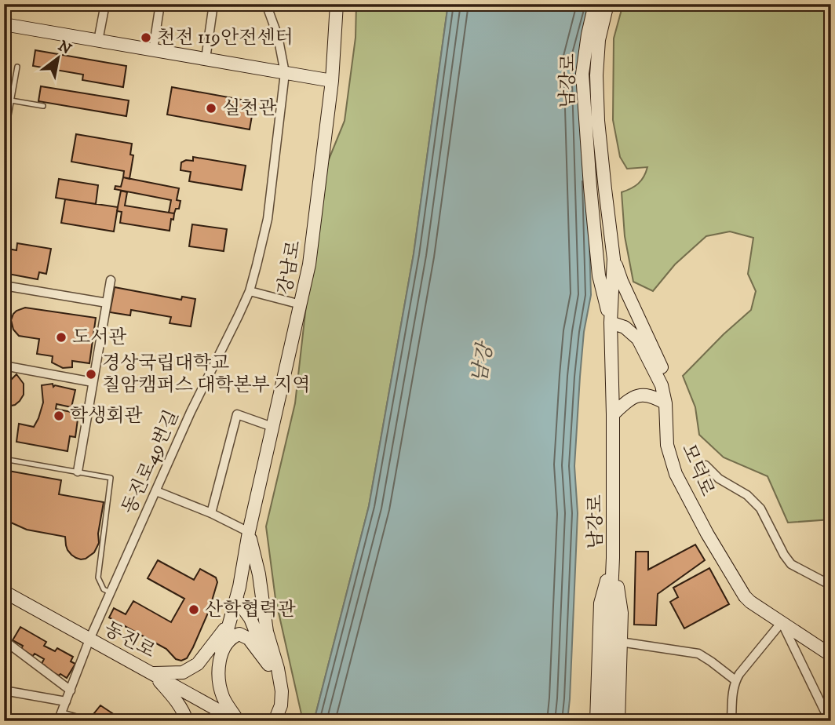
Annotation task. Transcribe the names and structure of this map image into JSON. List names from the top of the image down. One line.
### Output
{"streets":{"street":["남강로","강남로","동진로49번길","모덕로","동진로"]},"crossings":[["남강로","모덕로"],["동진로49번길","동진로"]],"water":["남강"],"places":["천전 119안전센터","실천관","도서관","경상국립대학교 칠암캠퍼스 대학본부 지역","학생회관","산학협력관"],"north":"top right"}
